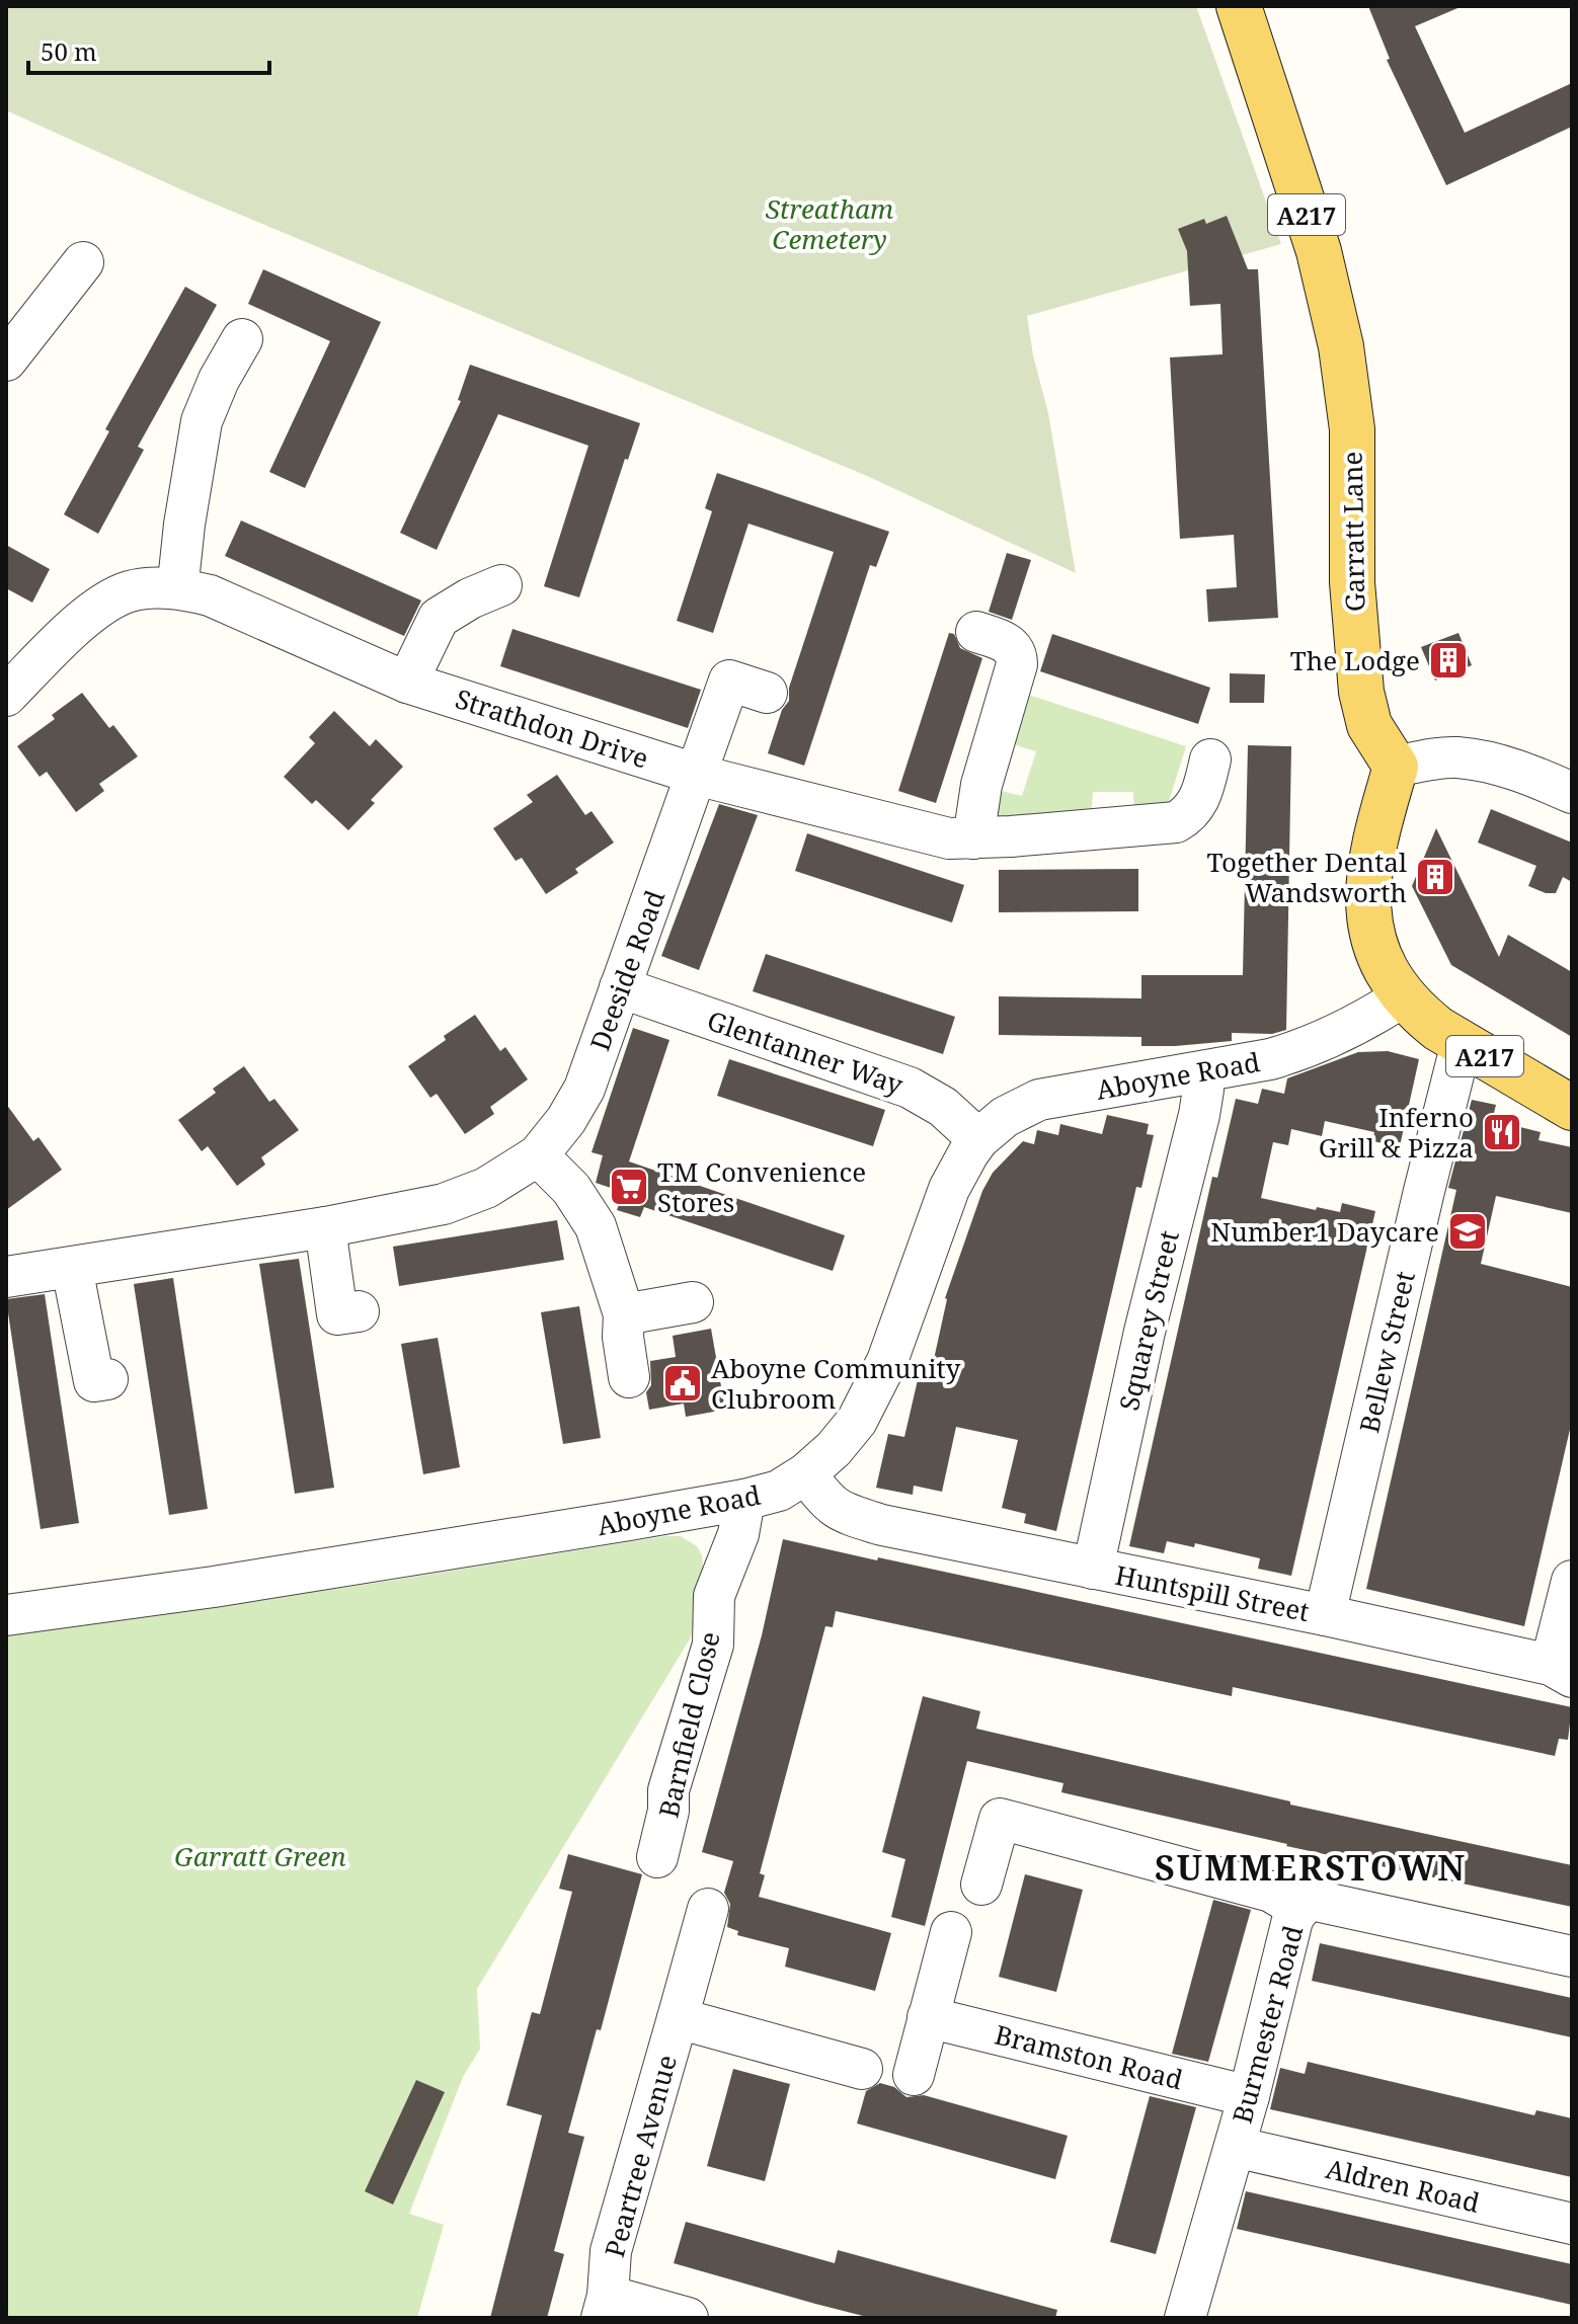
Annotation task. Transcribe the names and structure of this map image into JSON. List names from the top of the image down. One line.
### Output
{"streets":{"main road":["A217","Garratt Lane"],"street":["Strathdon Drive","Deeside Road","Glentanner Way","Aboyne Road","Squarey Street","Bellew Street","Huntspill Street","Barnfield Close","Burmester Road","Bramston Road","Peartree Avenue","Aldren Road"]},"crossings":[["A217","Garratt Lane"],["A217","Aboyne Road"],["A217","Bellew Street"],["Strathdon Drive","Deeside Road"],["Deeside Road","Glentanner Way"],["Glentanner Way","Aboyne Road"],["Aboyne Road","Squarey Street"],["Aboyne Road","Huntspill Street"],["Aboyne Road","Barnfield Close"],["Squarey Street","Huntspill Street"],["Bellew Street","Huntspill Street"],["Burmester Road","Bramston Road"],["Burmester Road","Aldren Road"]],"districts":["SUMMERSTOWN"],"parks":["Streatham Cemetery","Garratt Green"],"places":{"building":["The Lodge","Together Dental Wandsworth"],"restaurant":["Inferno Grill & Pizza"],"supermarket":["TM Convenience Stores"],"school or university":["Number1 Daycare"],"public building":["Aboyne Community Clubroom"]},"scale_bar":"50 m"}
